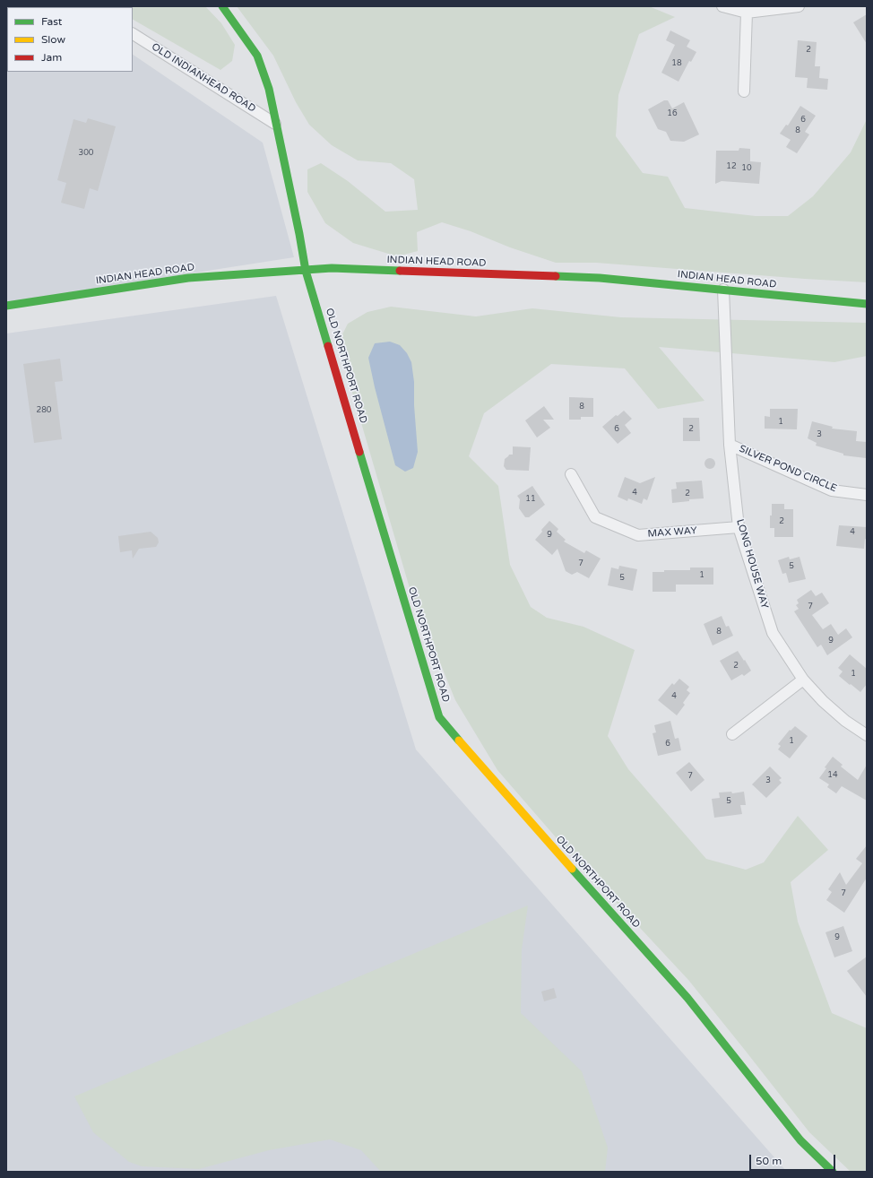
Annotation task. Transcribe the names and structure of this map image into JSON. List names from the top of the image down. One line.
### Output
{"streets":{"main road":["INDIAN HEAD ROAD","OLD NORTHPORT ROAD"],"street":["OLD INDIANHEAD ROAD","SILVER POND CIRCLE","MAX WAY","LONG HOUSE WAY"]},"crossings":[["OLD INDIANHEAD ROAD","OLD NORTHPORT ROAD"],["INDIAN HEAD ROAD","OLD NORTHPORT ROAD"],["INDIAN HEAD ROAD","LONG HOUSE WAY"],["SILVER POND CIRCLE","LONG HOUSE WAY"],["MAX WAY","LONG HOUSE WAY"]],"house_numbers":["2","18","16","6","8","300","12","10","8","280","1","6","2","3","4","2","11","2","4","9","7","5","1","5","7","8","9","2","1","4","1","6","14","7","3","5","7","9"],"legend":["Fast","Slow","Jam"],"scale_bar":"50 m"}
